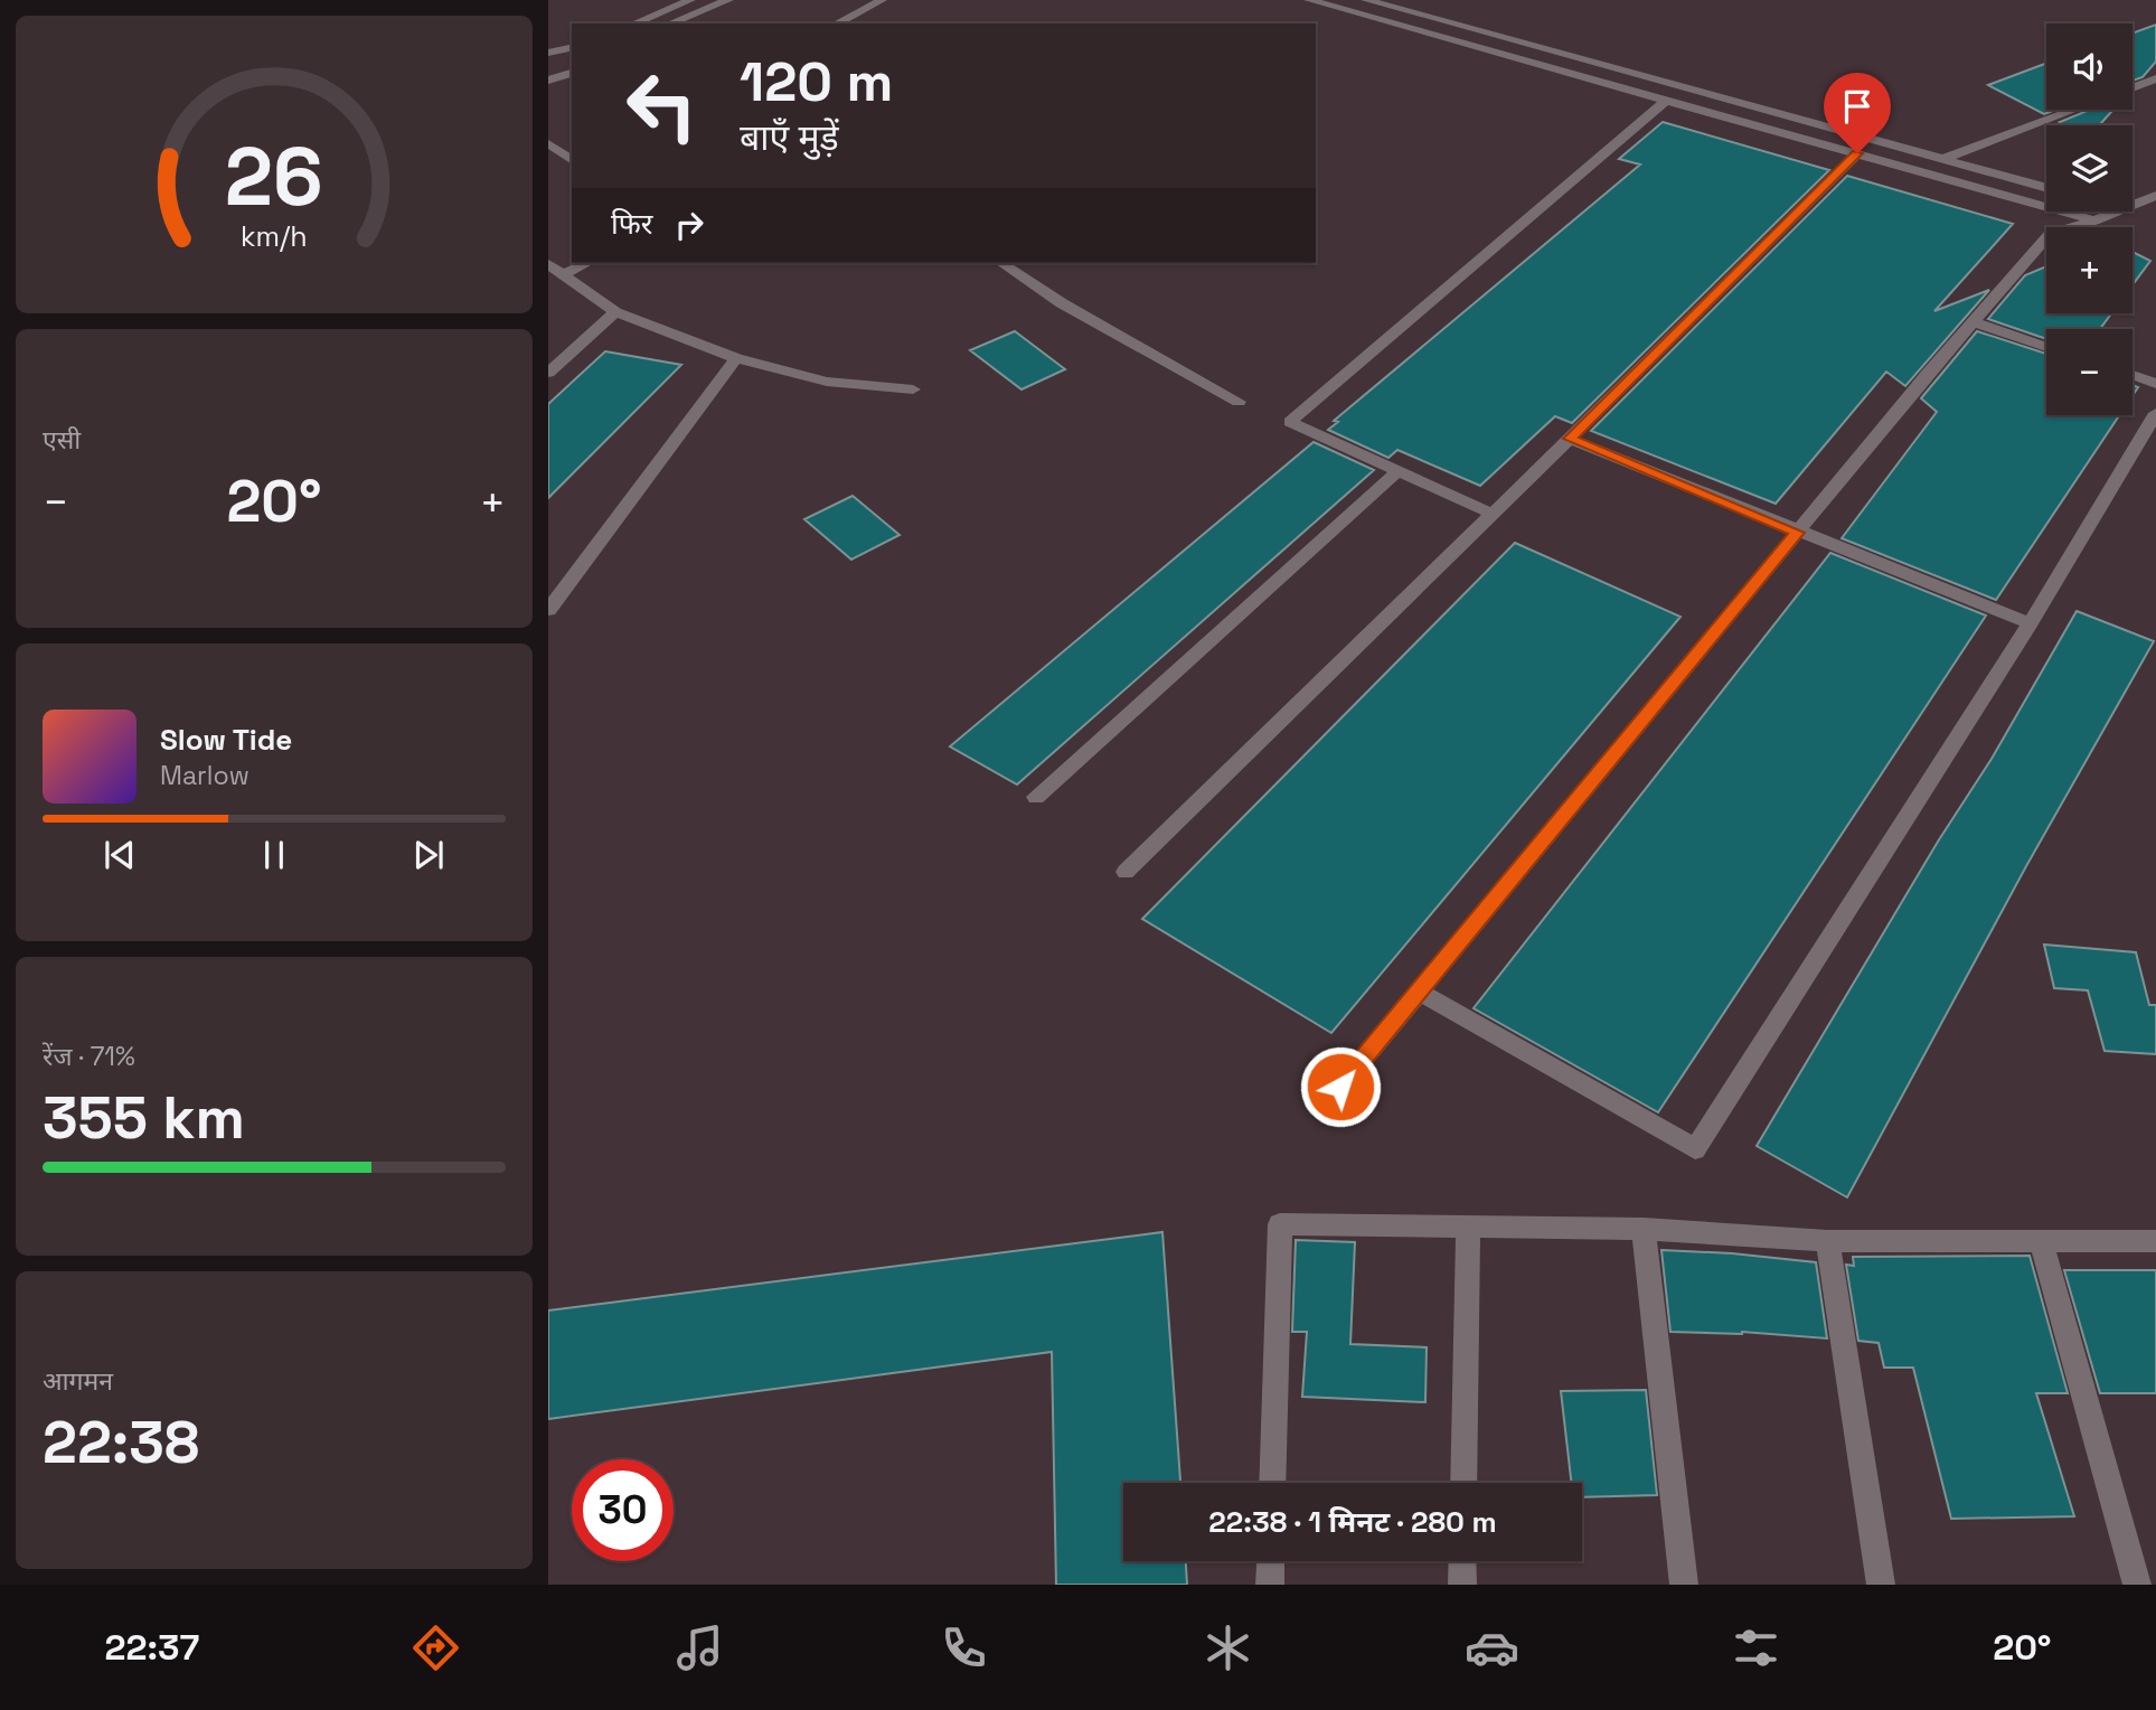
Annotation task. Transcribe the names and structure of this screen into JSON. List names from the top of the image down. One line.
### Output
{"page":{"map_buttons":["+","−"],"turn":["120 m","बाएँ मुड़ें"],"then":"फिर","tile":["एसी",["रेंज · 71%","355 km"],["आगमन","22:38"]],"heat":["−","20°","+"],"song":["Slow Tide","Marlow"],"limit":"30","trip":"22:38 · 1 मिनट · 280 m","tabs":["22:37","20°"],"gauge":["26","km/h"]}}
